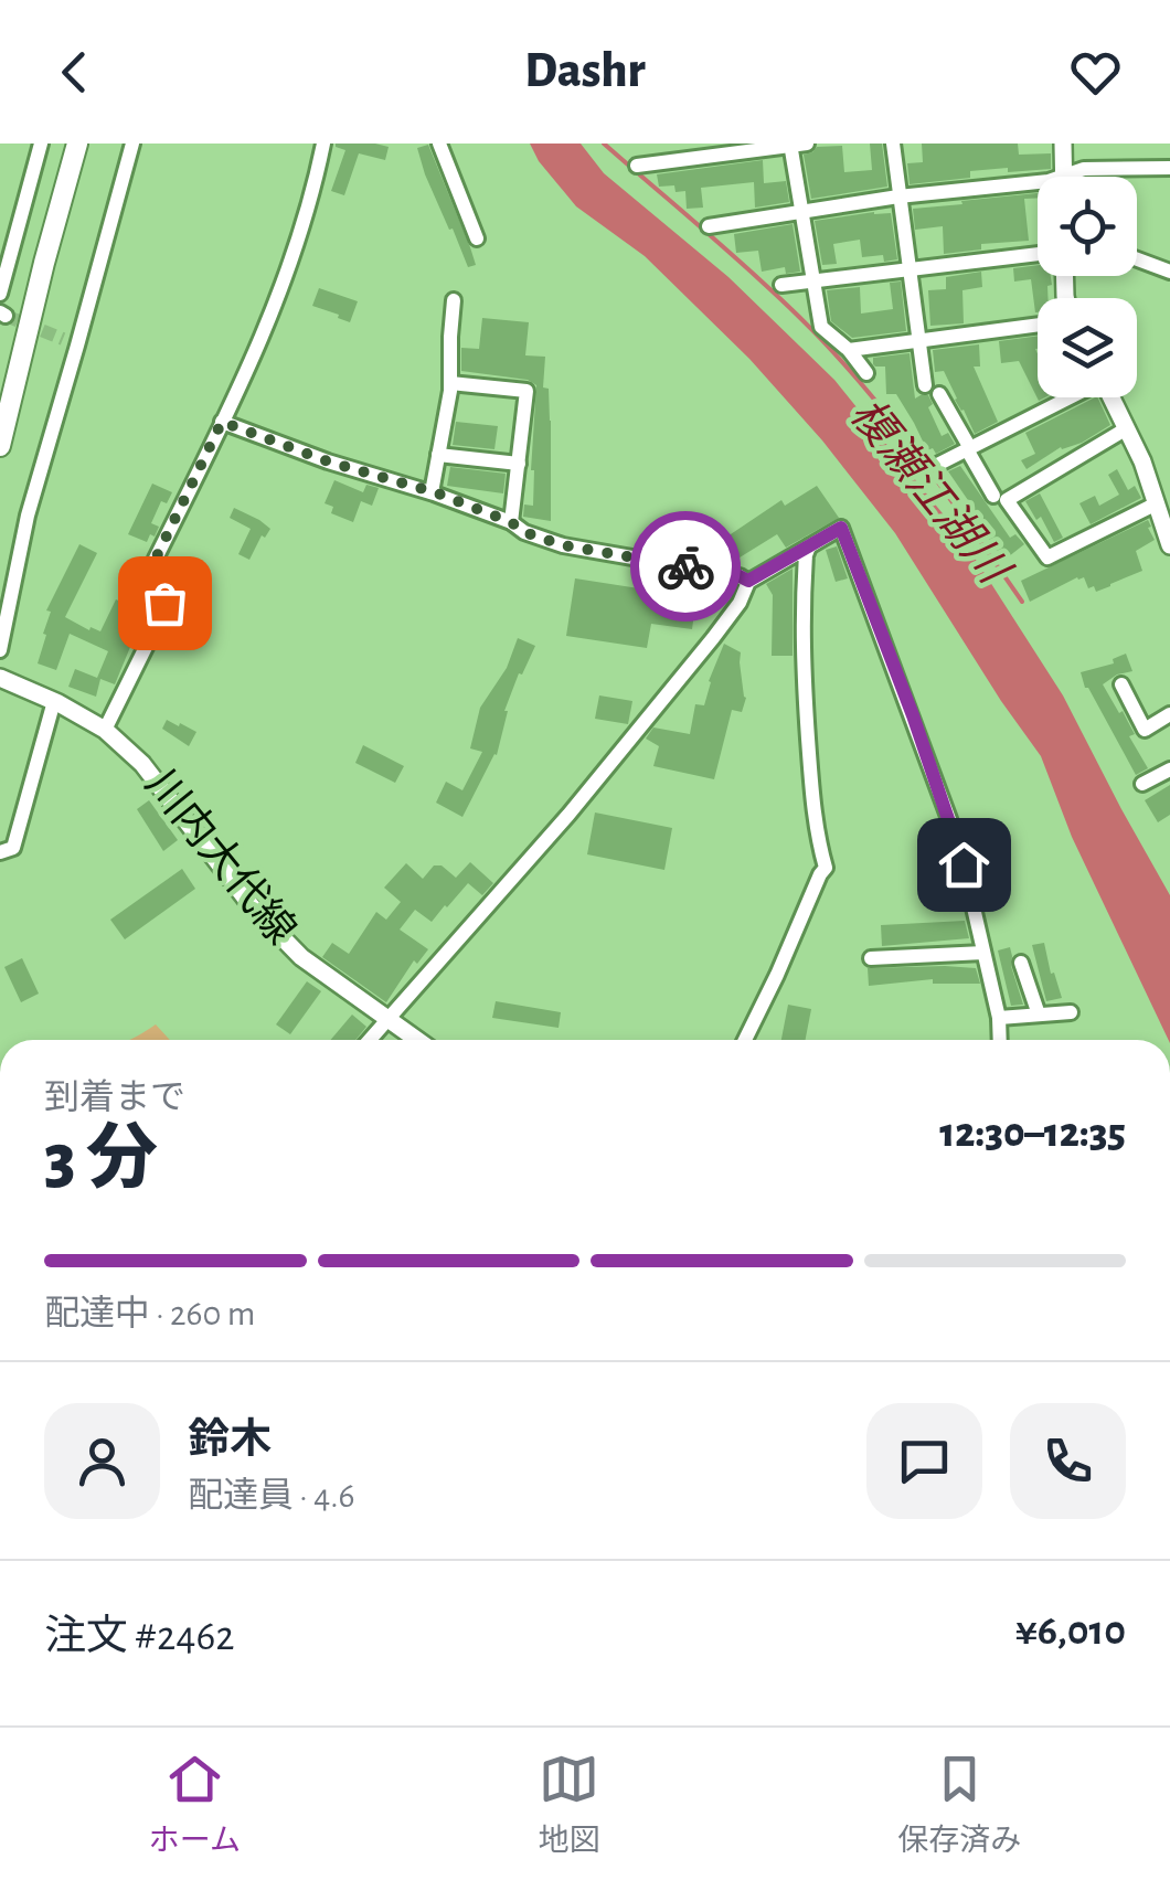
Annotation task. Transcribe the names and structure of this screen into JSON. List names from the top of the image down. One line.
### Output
{"streets":{"main road":["川内大代線"]},"water":["榎瀬江湖川"],"page":{"header":"Dashr","heading":["3 分","到着まで","12:30–12:35"],"panel":["鈴木","配達員 · 4.6","注文 #2462","¥6,010"],"bar":"配達中 · 260 m","tabs":["ホーム","地図","保存済み"]}}
